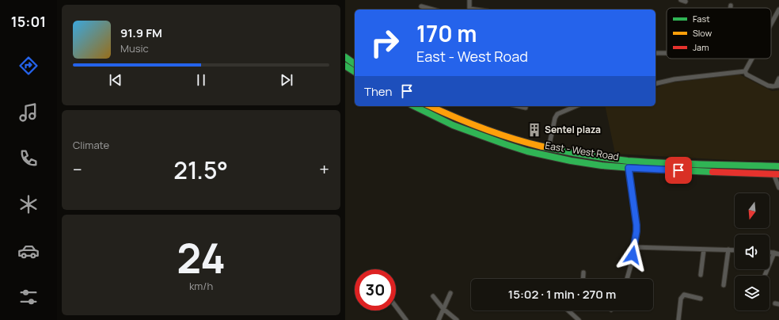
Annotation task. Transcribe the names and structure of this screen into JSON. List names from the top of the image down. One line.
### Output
{"streets":{"main road":["East - West Road"]},"places":{"building":["Sentel plaza"]},"legend":["Fast","Slow","Jam"],"north":"bottom","page":{"tabs":"15:01","turn":["170 m","East - West Road"],"song":["91.9 FM","Music"],"then":"Then","tile":["Climate",["24","km/h"]],"heat":["−","21.5°","+"],"limit":"30","trip":"15:02 · 1 min · 270 m"}}
